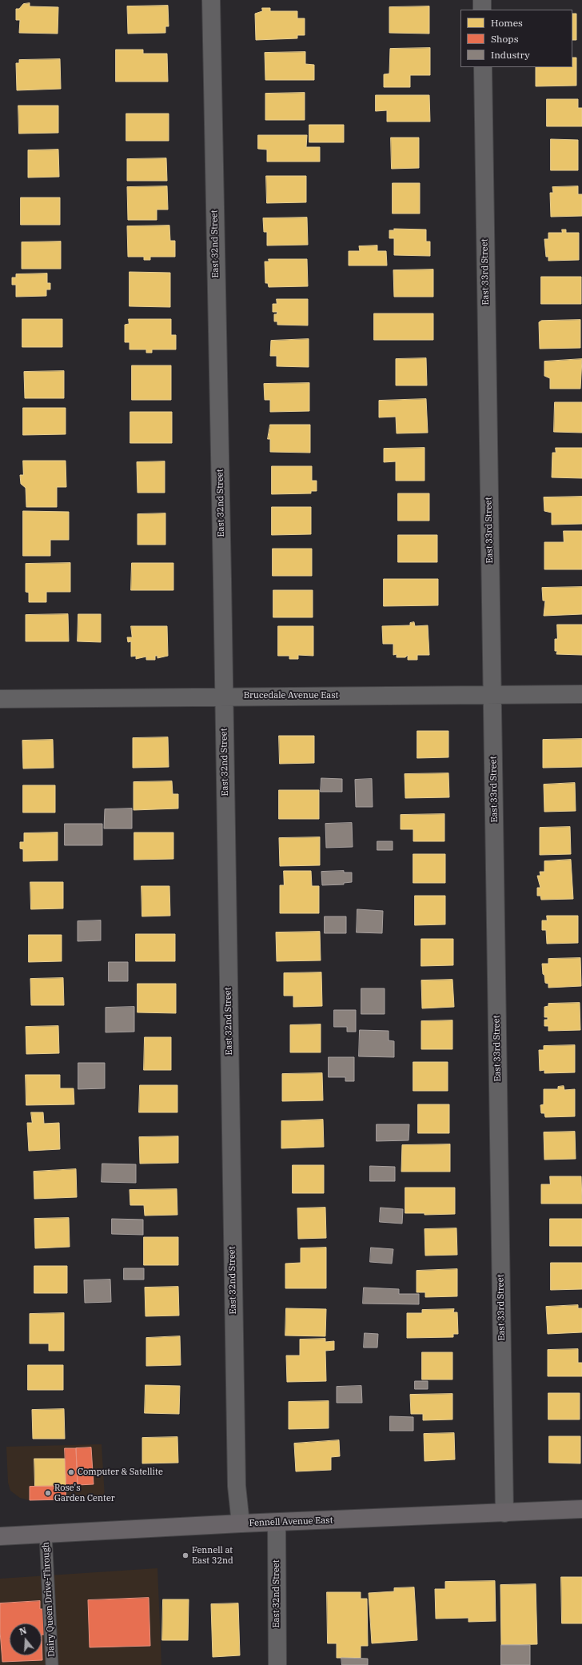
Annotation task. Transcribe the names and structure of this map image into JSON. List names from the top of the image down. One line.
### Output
{"streets":{"main road":["Fennell Avenue East"],"street":["East 32nd Street","East 33rd Street","Brucedale Avenue East"],"lane":["Dairy Queen Drive-Through"]},"crossings":[["East 32nd Street","Brucedale Avenue East"],["East 32nd Street","Fennell Avenue East"],["East 33rd Street","Brucedale Avenue East"],["East 33rd Street","Fennell Avenue East"],["Fennell Avenue East","Dairy Queen Drive-Through"]],"places":["Computer & Satellite","Rose's Garden Center","Fennell at East 32nd"],"legend":["Homes","Shops","Industry"],"north":"top"}
